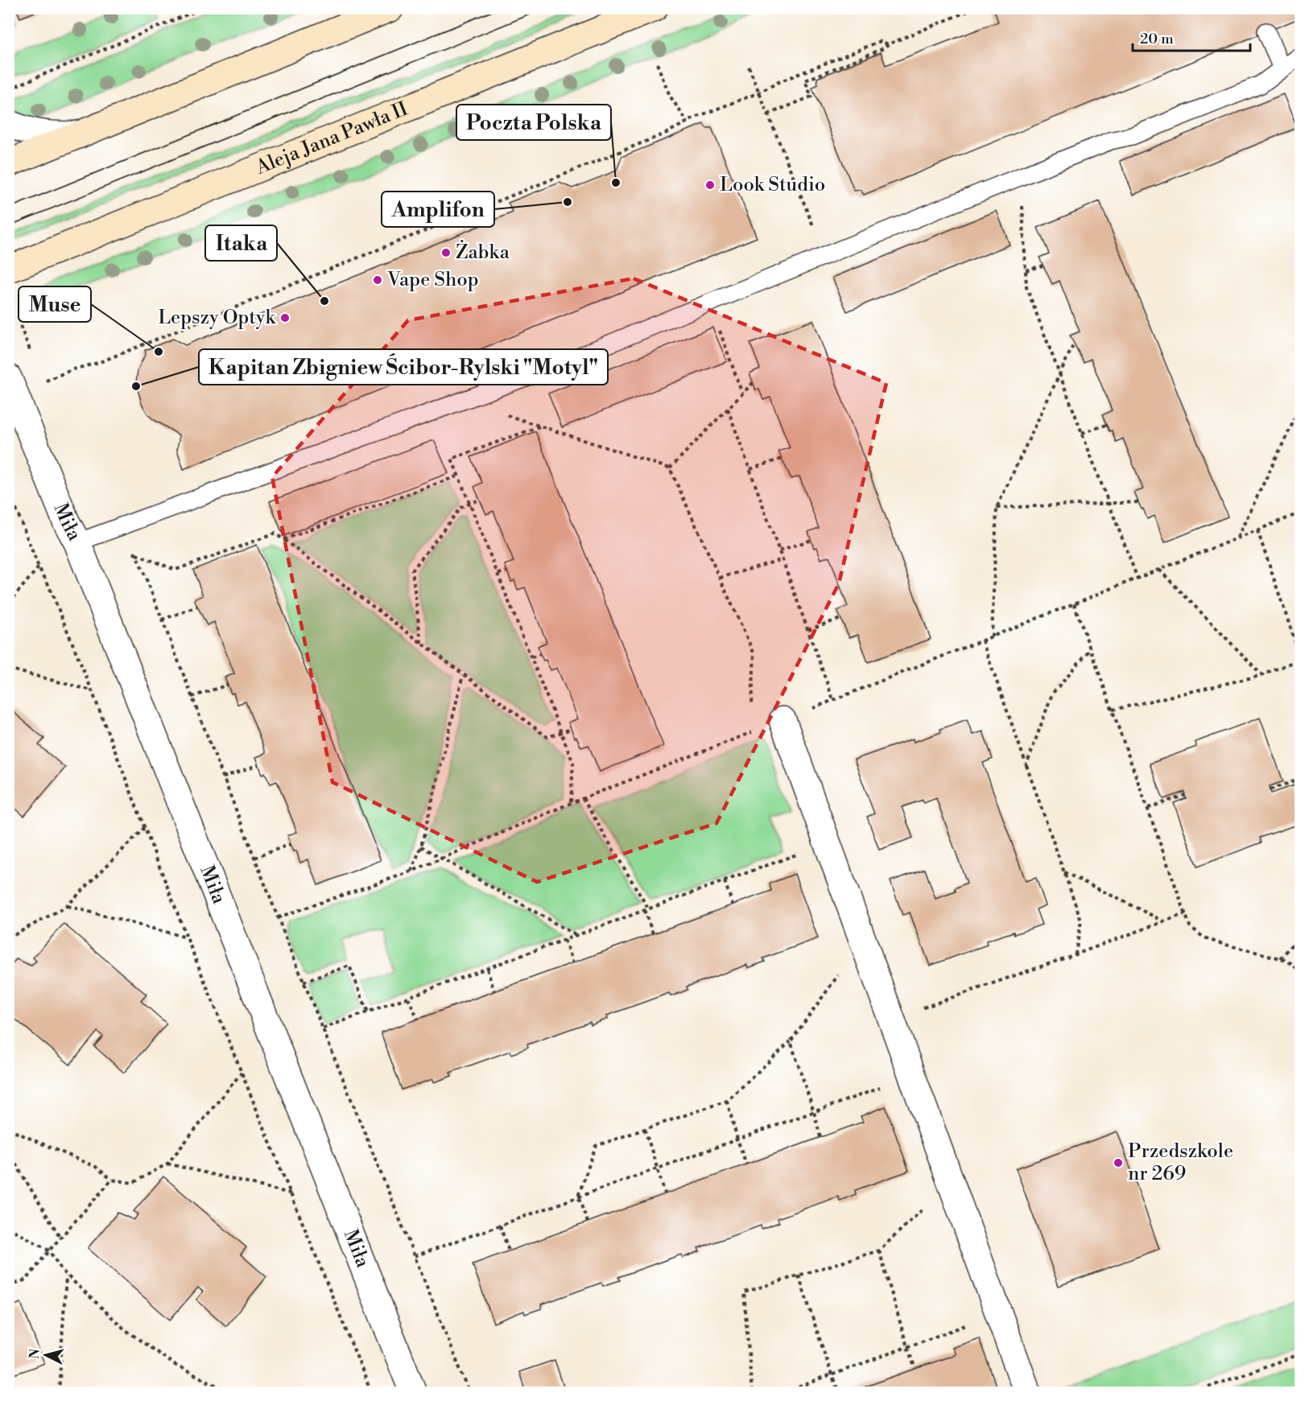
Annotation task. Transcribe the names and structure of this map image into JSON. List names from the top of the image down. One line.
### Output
{"streets":{"main road":["Aleja Jana Pawła II"],"street":["Miła"]},"places":["Poczta Polska","Look Studio","Amplifon","Żabka","Vape Shop","Itaka","Lepszy Optyk","Muse","Kapitan Zbigniew Ścibor-Rylski \"Motyl\"","Przedszkole nr 269"],"scale_bar":"20 m","north":"left"}
